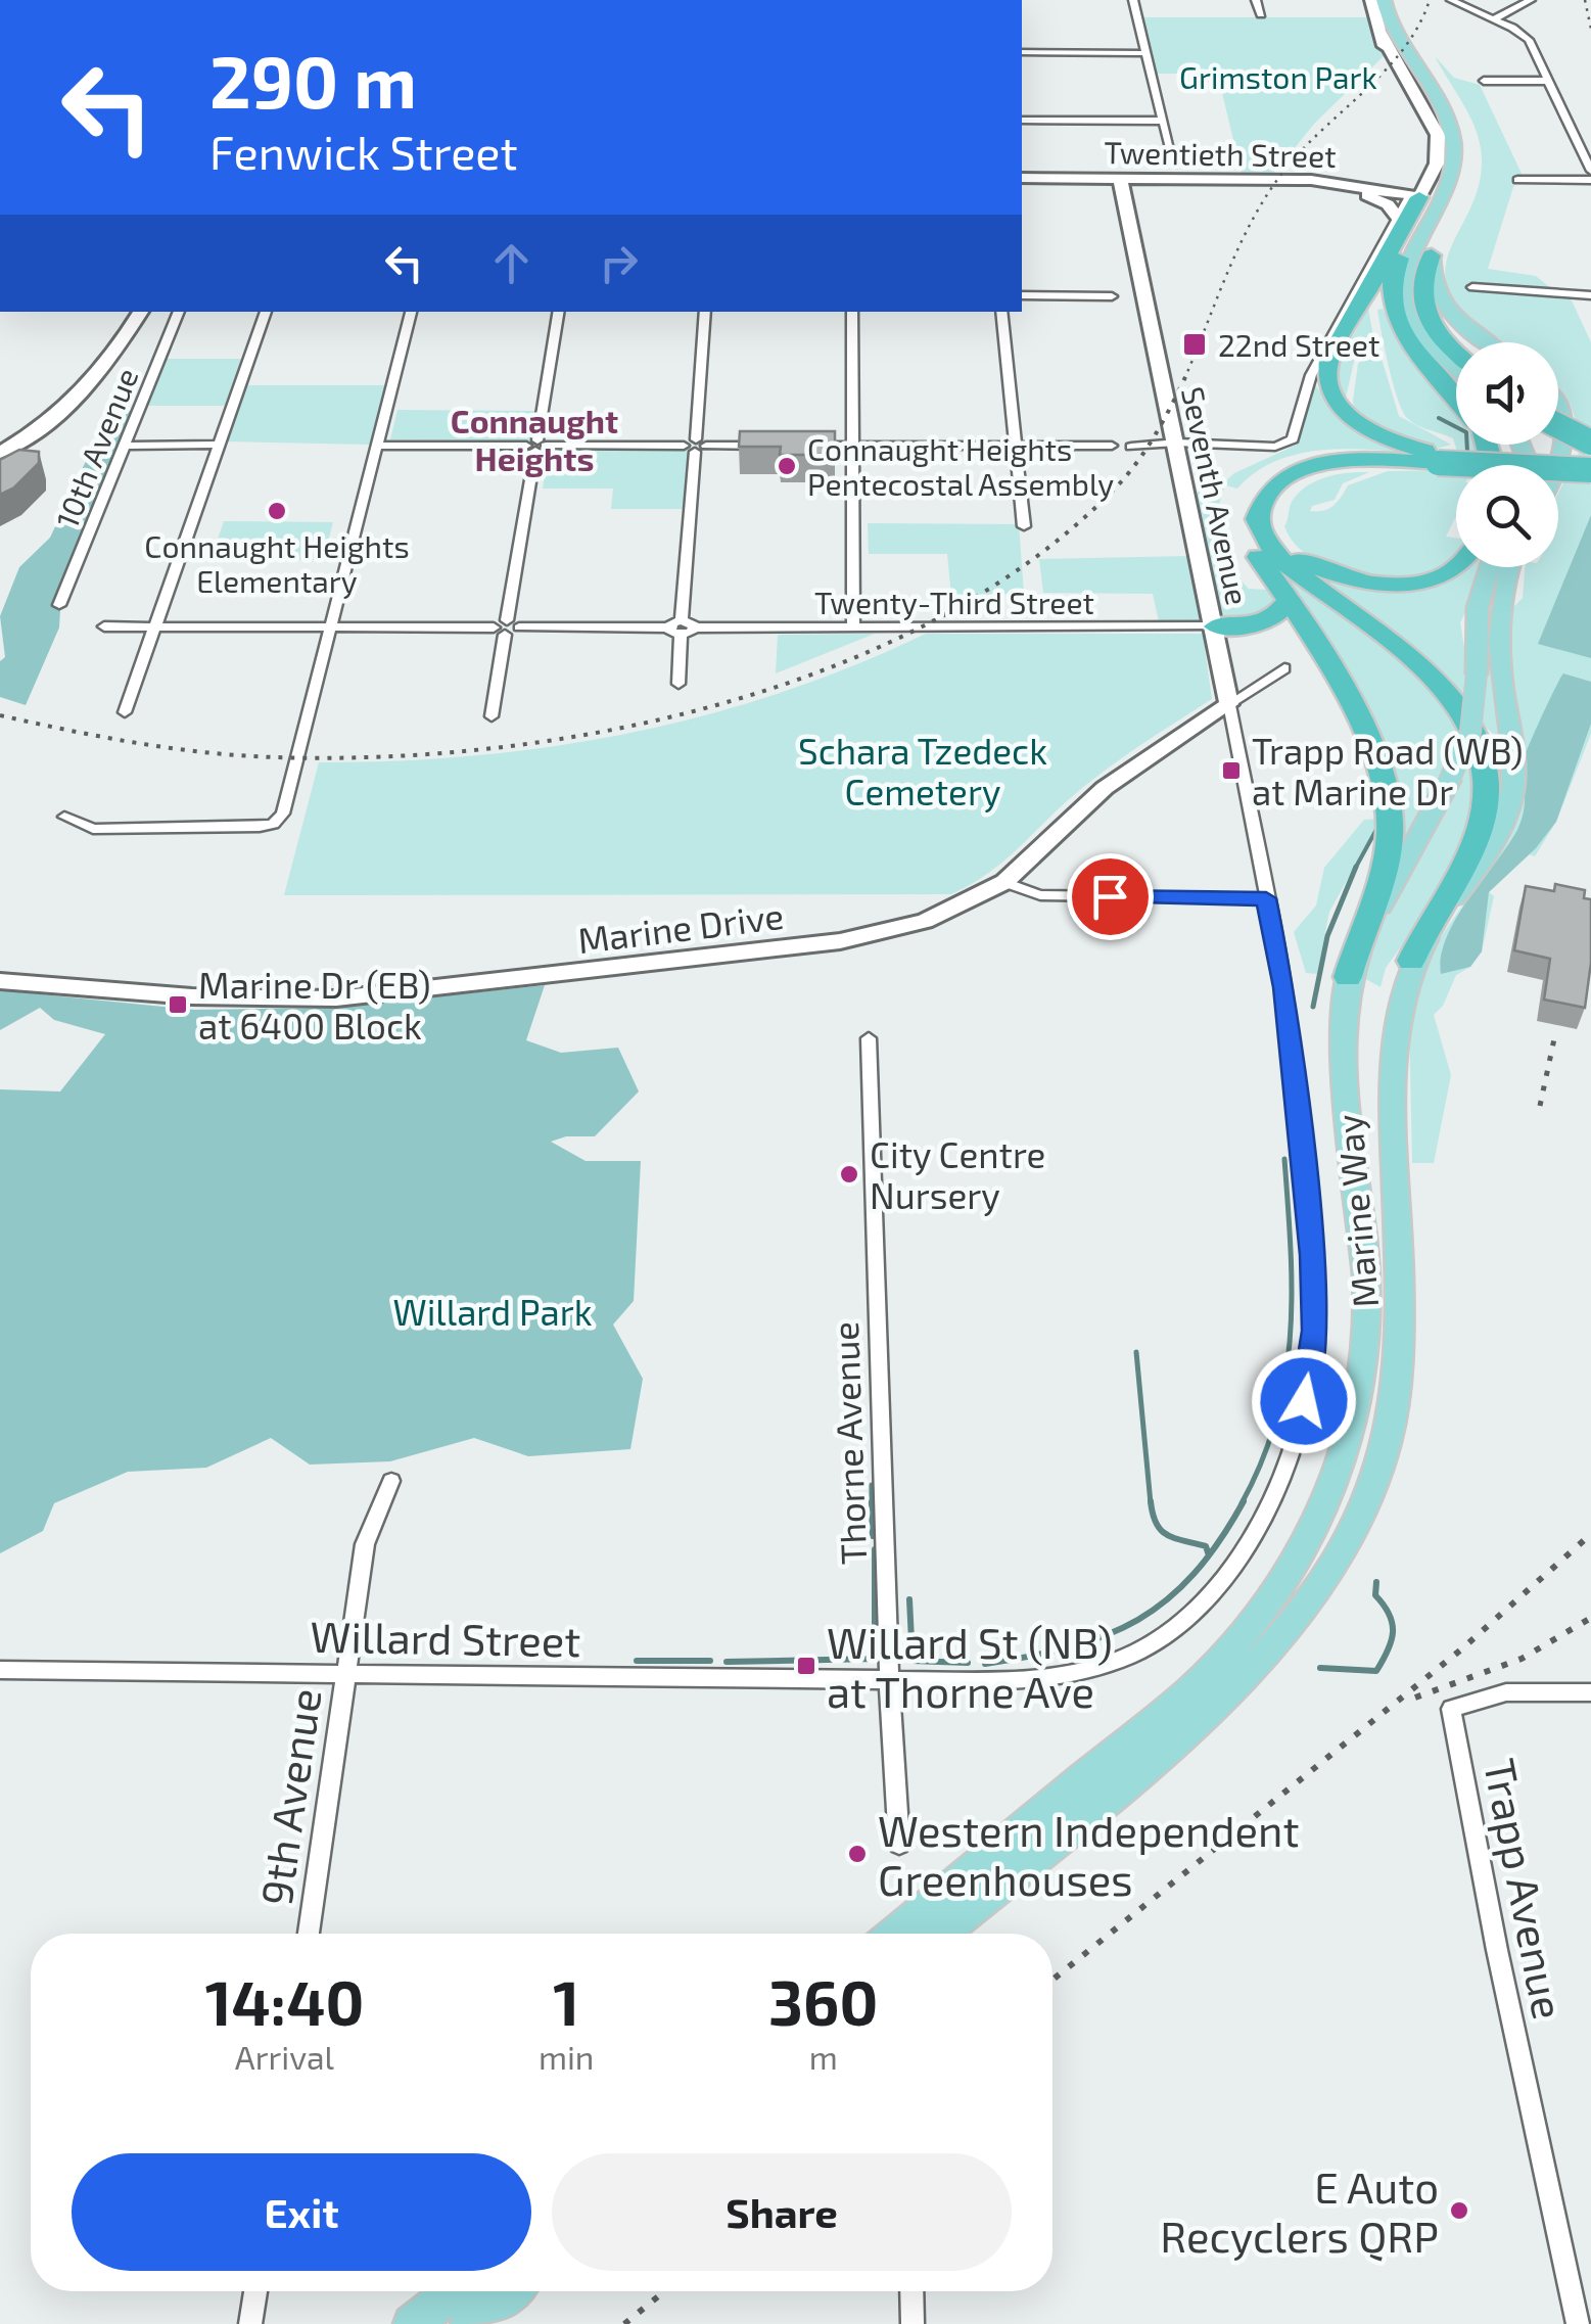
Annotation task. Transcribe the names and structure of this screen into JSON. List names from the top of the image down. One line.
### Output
{"streets":{"main road":["Marine Way"],"street":["Twentieth Street","10th Avenue","Seventh Avenue","Twenty-Third Street","Marine Drive","Thorne Avenue","Willard Street","9th Avenue","Trapp Avenue"]},"crossings":[["Twentieth Street","Seventh Avenue"],["Seventh Avenue","Twenty-Third Street"],["Seventh Avenue","Marine Drive"],["Thorne Avenue","Willard Street"],["Willard Street","9th Avenue"]],"districts":["Connaught Heights"],"parks":["Grimston Park","Schara Tzedeck Cemetery","Willard Park"],"places":{"transit":["22nd Street","Trapp Road (WB) at Marine Dr","Marine Dr (EB) at 6400 Block","Willard St (NB) at Thorne Ave"],"other":["Connaught Heights Pentecostal Assembly","Connaught Heights Elementary","City Centre Nursery","Western Independent Greenhouses","E Auto Recyclers QRP"]},"page":{"turn":["290 m","Fenwick Street"],"eta":["14:40","Arrival","1","min","360","m"],"buttons":["Exit","Share"]}}
